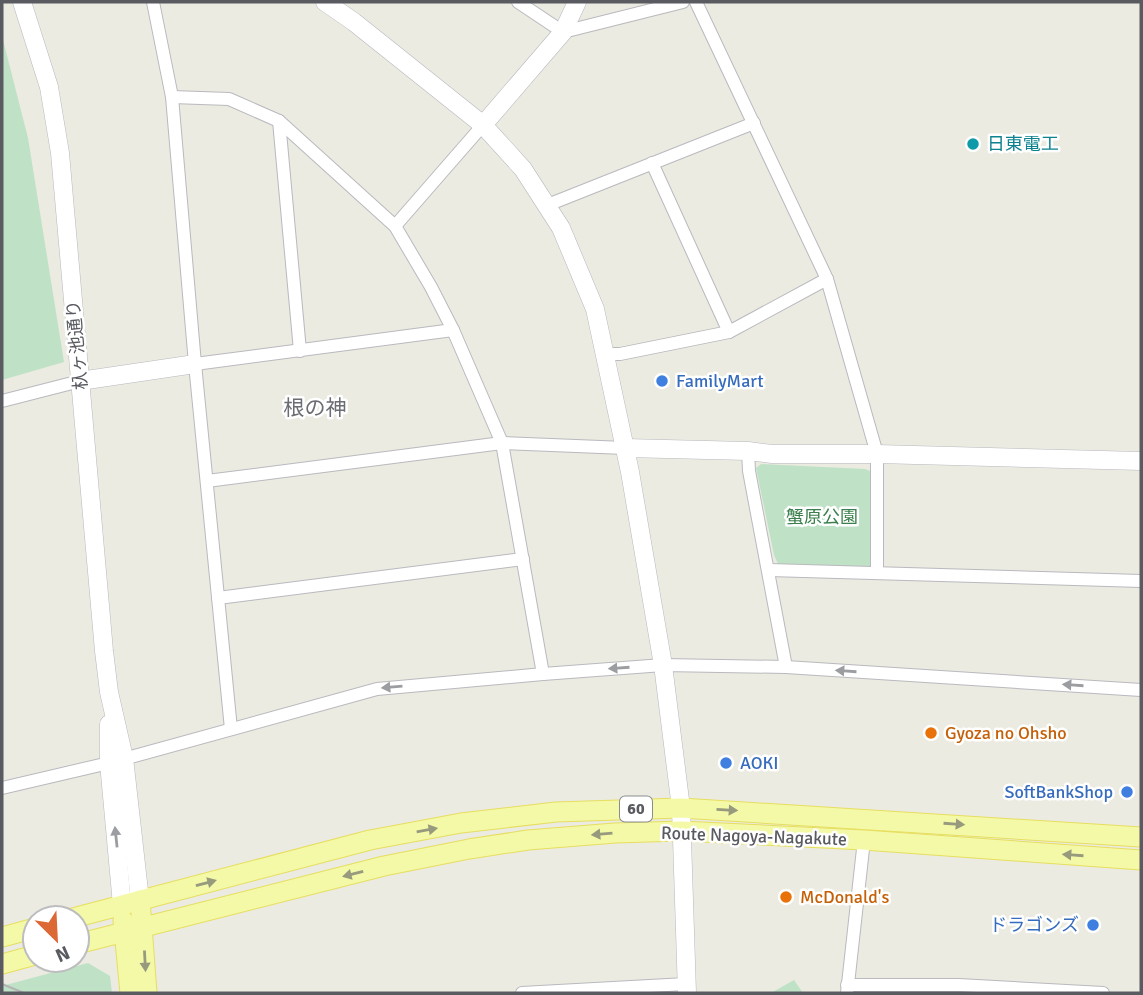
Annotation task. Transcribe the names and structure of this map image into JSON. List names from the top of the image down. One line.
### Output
{"streets":{"main road":["60","Route Nagoya-Nagakute"],"street":["杁ヶ池通り"]},"crossings":[["杁ヶ池通り","Route Nagoya-Nagakute"]],"districts":["根の神"],"parks":["蟹原公園"],"places":["日東電工","FamilyMart","Gyoza no Ohsho","AOKI","SoftBankShop","McDonald's","ドラゴンズ"],"north":"bottom right"}
